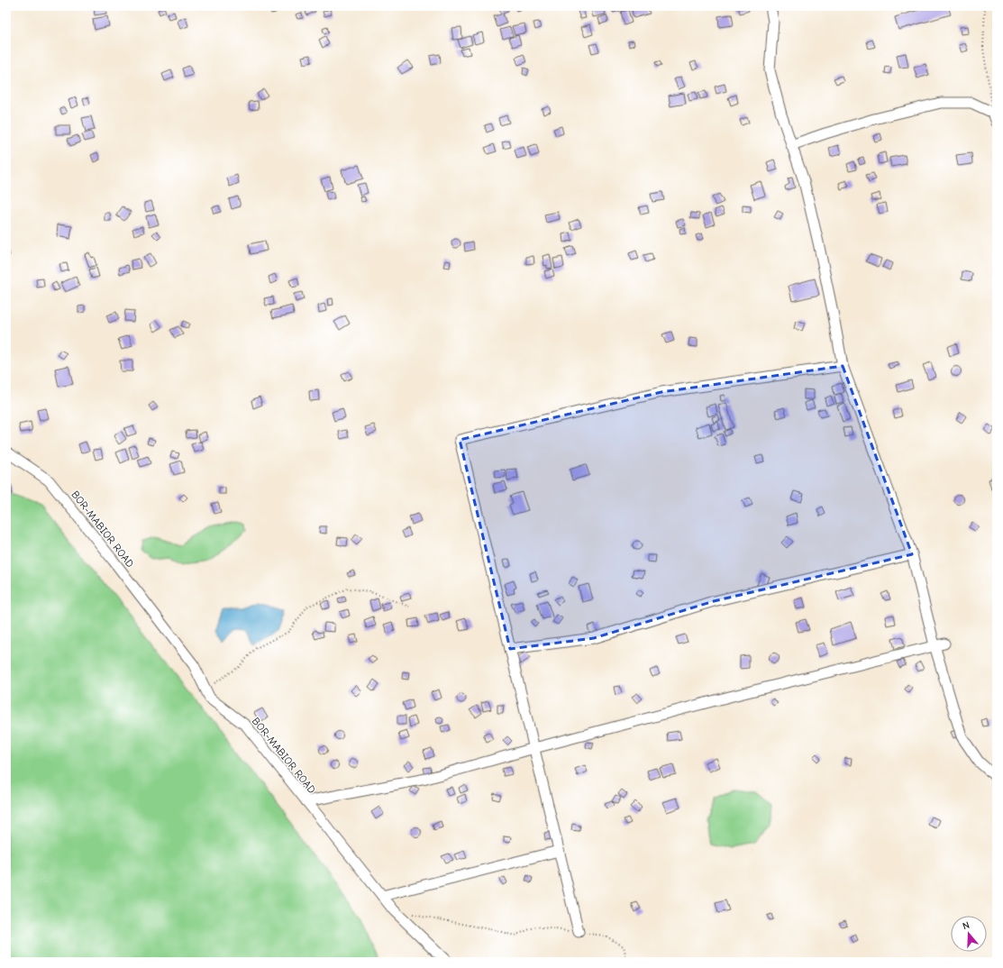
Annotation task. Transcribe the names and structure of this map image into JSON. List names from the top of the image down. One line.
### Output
{"streets":{"street":["BOR-MABIOR ROAD"]},"north":"top"}
